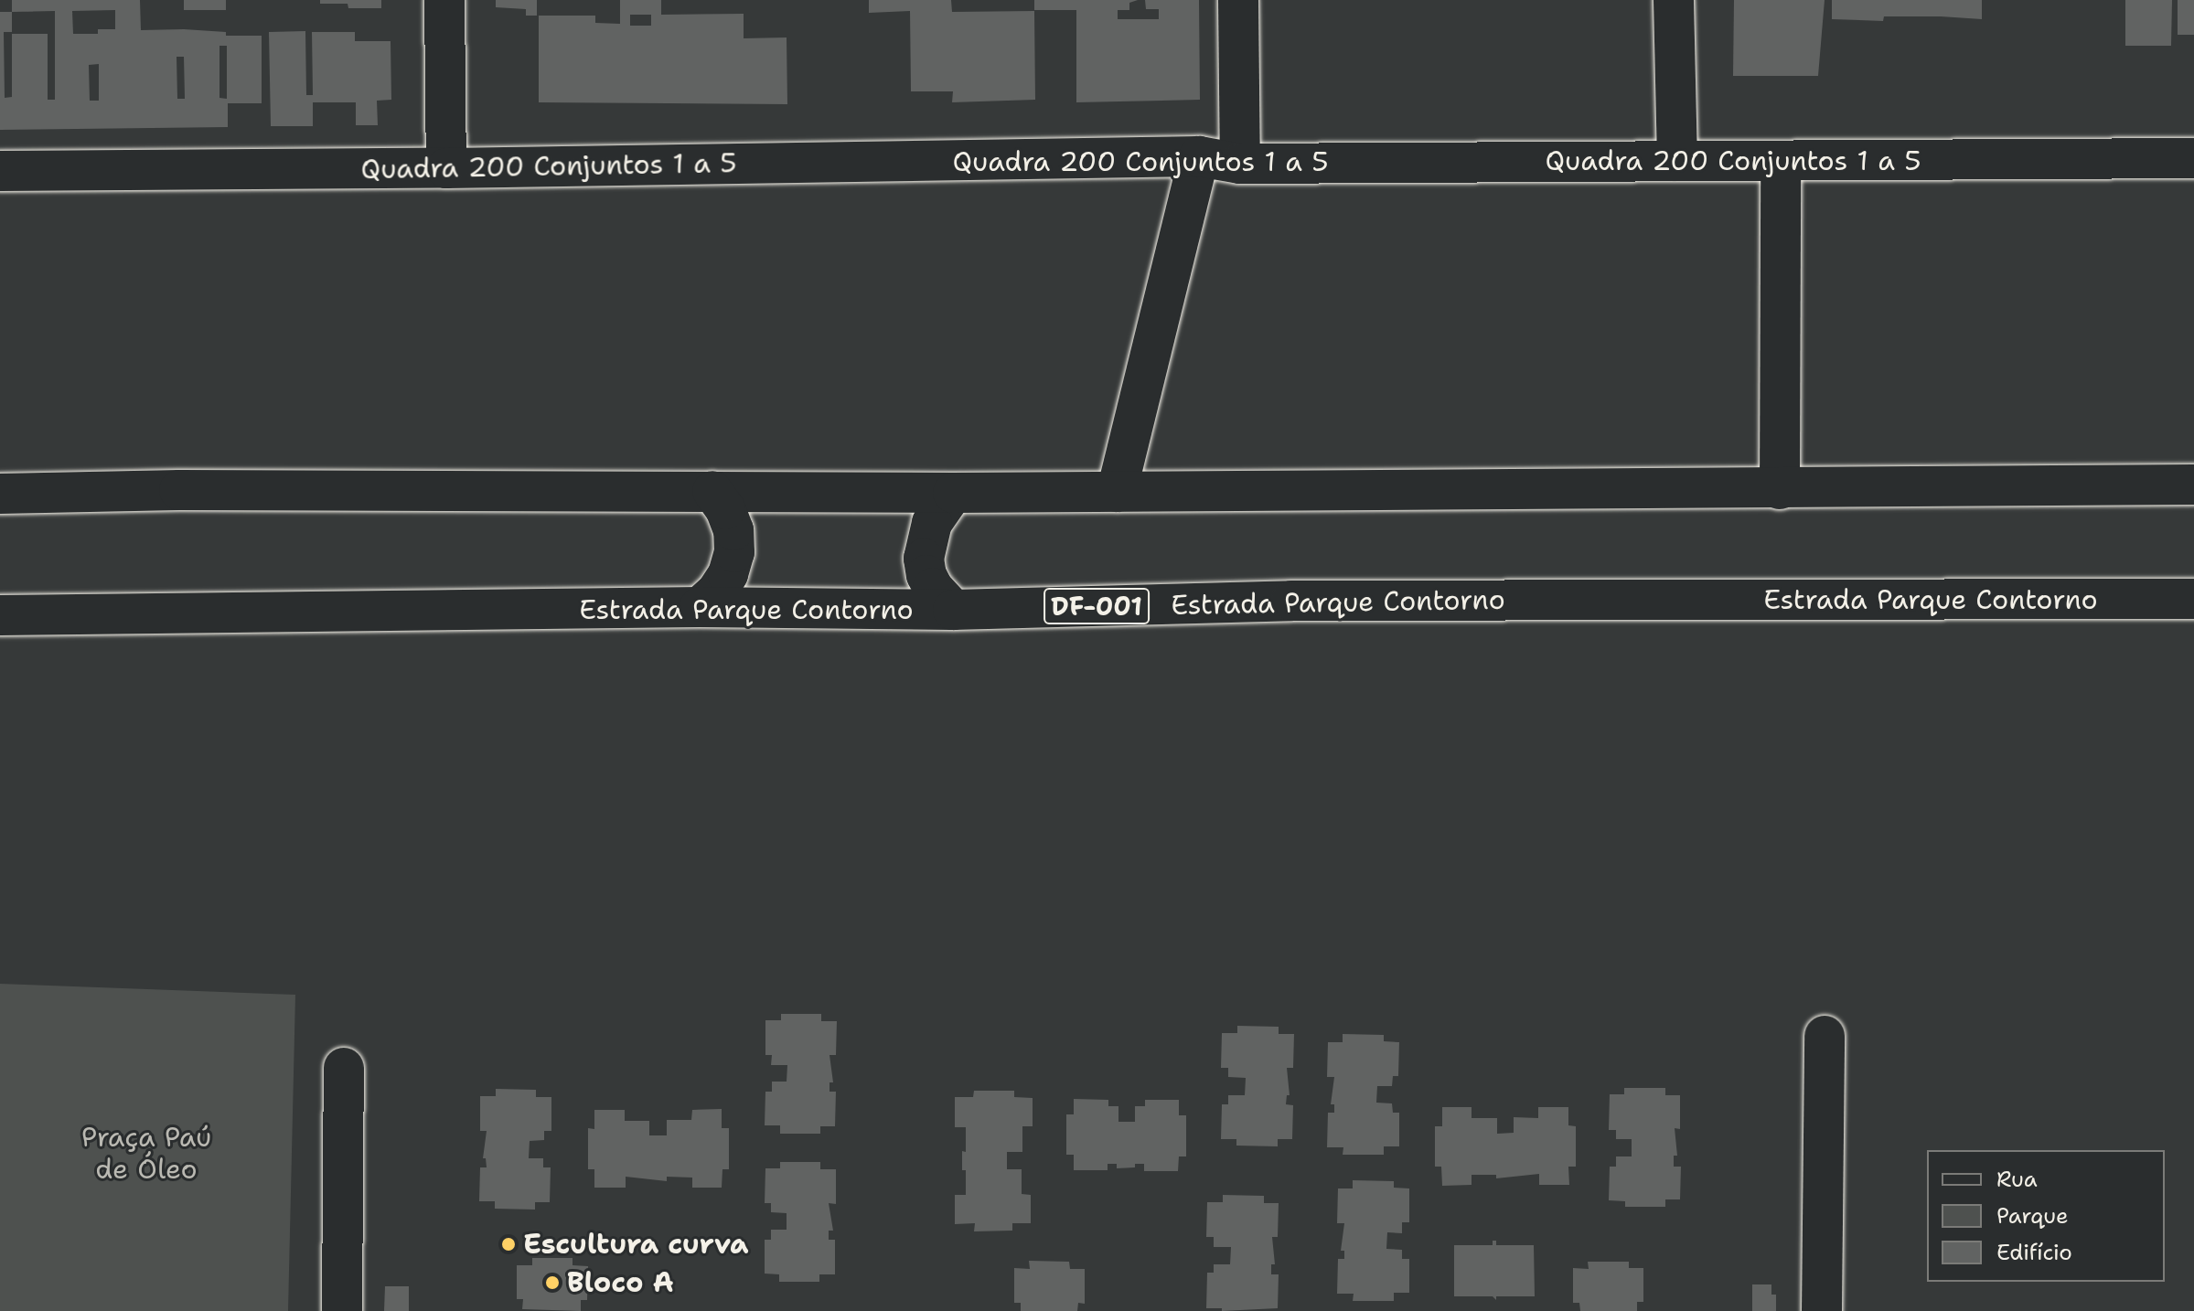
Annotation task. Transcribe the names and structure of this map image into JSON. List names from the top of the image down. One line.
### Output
{"streets":{"main road":["Quadra 200 Conjuntos 1 a 5","Estrada Parque Contorno","DF-001"]},"parks":["Praça Paú de Óleo"],"places":["Escultura curva","Bloco A"],"legend":["Rua","Parque","Edifício"]}
